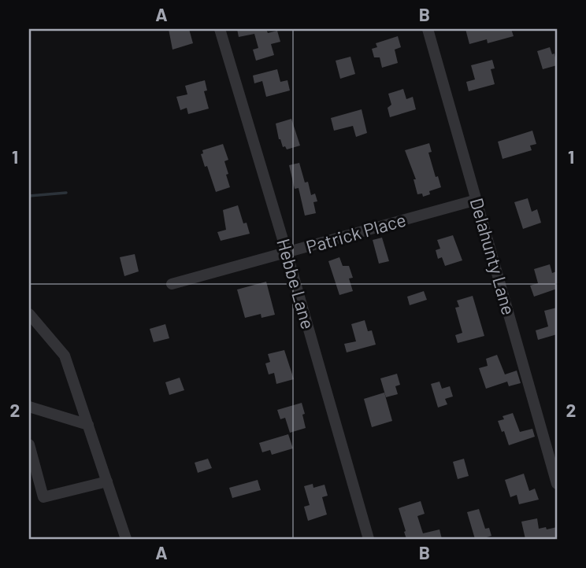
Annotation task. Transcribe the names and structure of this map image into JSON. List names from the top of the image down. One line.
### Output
{"streets":{"street":["Patrick Place","Delahunty Lane","Hebbe Lane"]},"crossings":[["Patrick Place","Delahunty Lane"],["Patrick Place","Hebbe Lane"]],"grid":{"columns":["A","B"],"rows":["1","2"]}}
